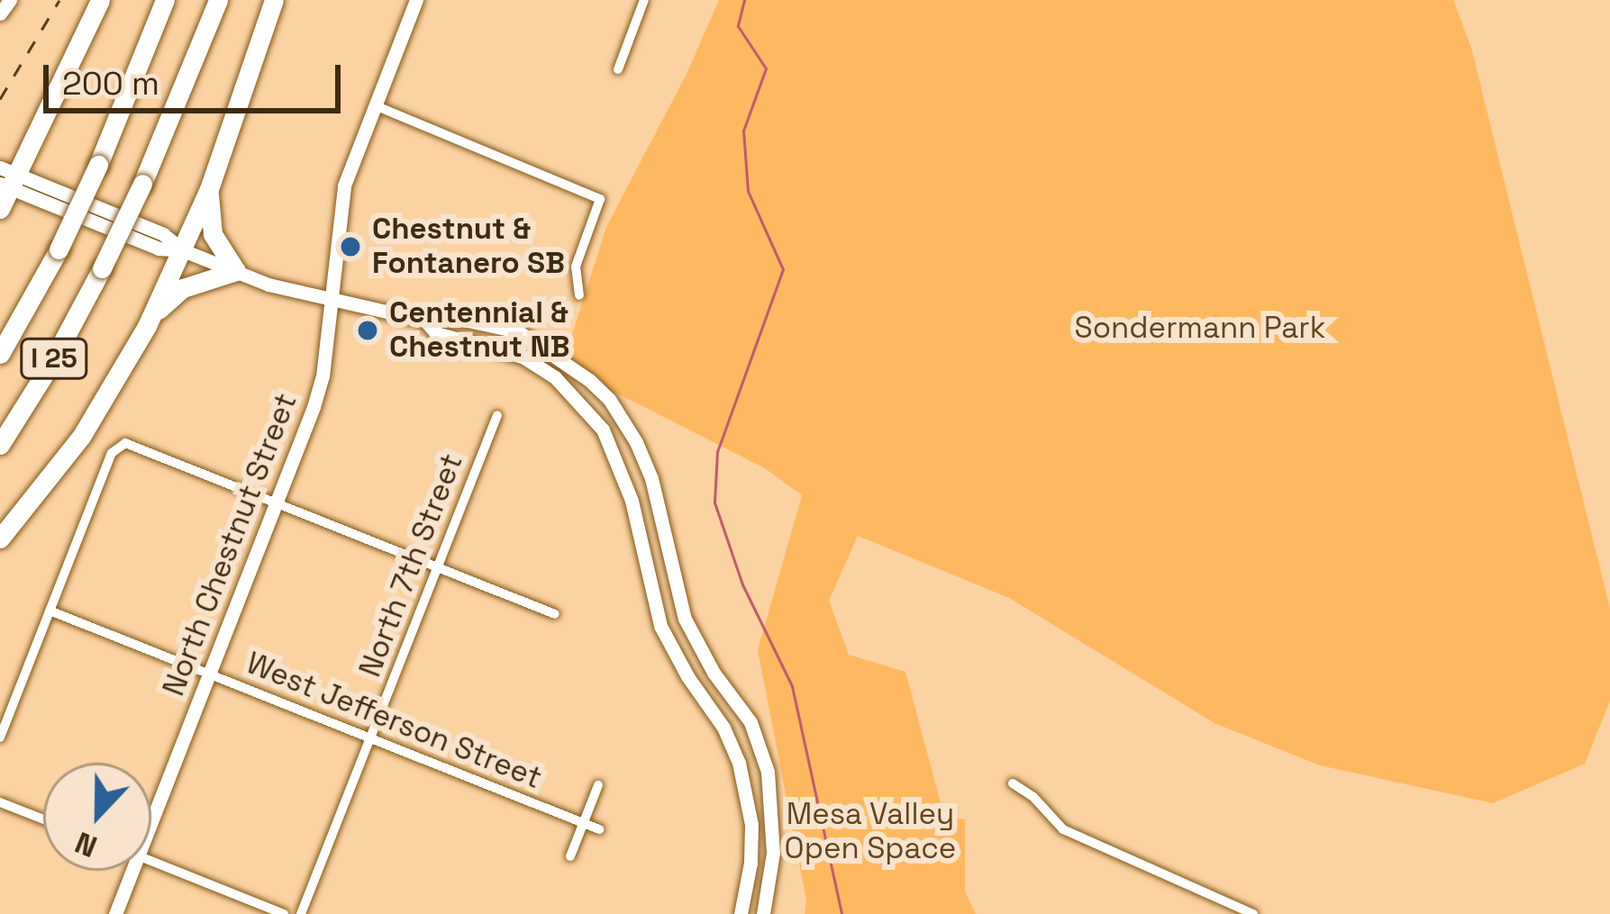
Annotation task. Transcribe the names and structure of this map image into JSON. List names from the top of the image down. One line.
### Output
{"streets":{"highway":["I 25"],"main road":["North Chestnut Street"],"street":["North 7th Street","West Jefferson Street"]},"crossings":[["North Chestnut Street","West Jefferson Street"],["North 7th Street","West Jefferson Street"]],"parks":["Sondermann Park","Mesa Valley Open Space"],"places":["Chestnut & Fontanero SB","Centennial & Chestnut NB"],"scale_bar":"200 m","north":"bottom"}
